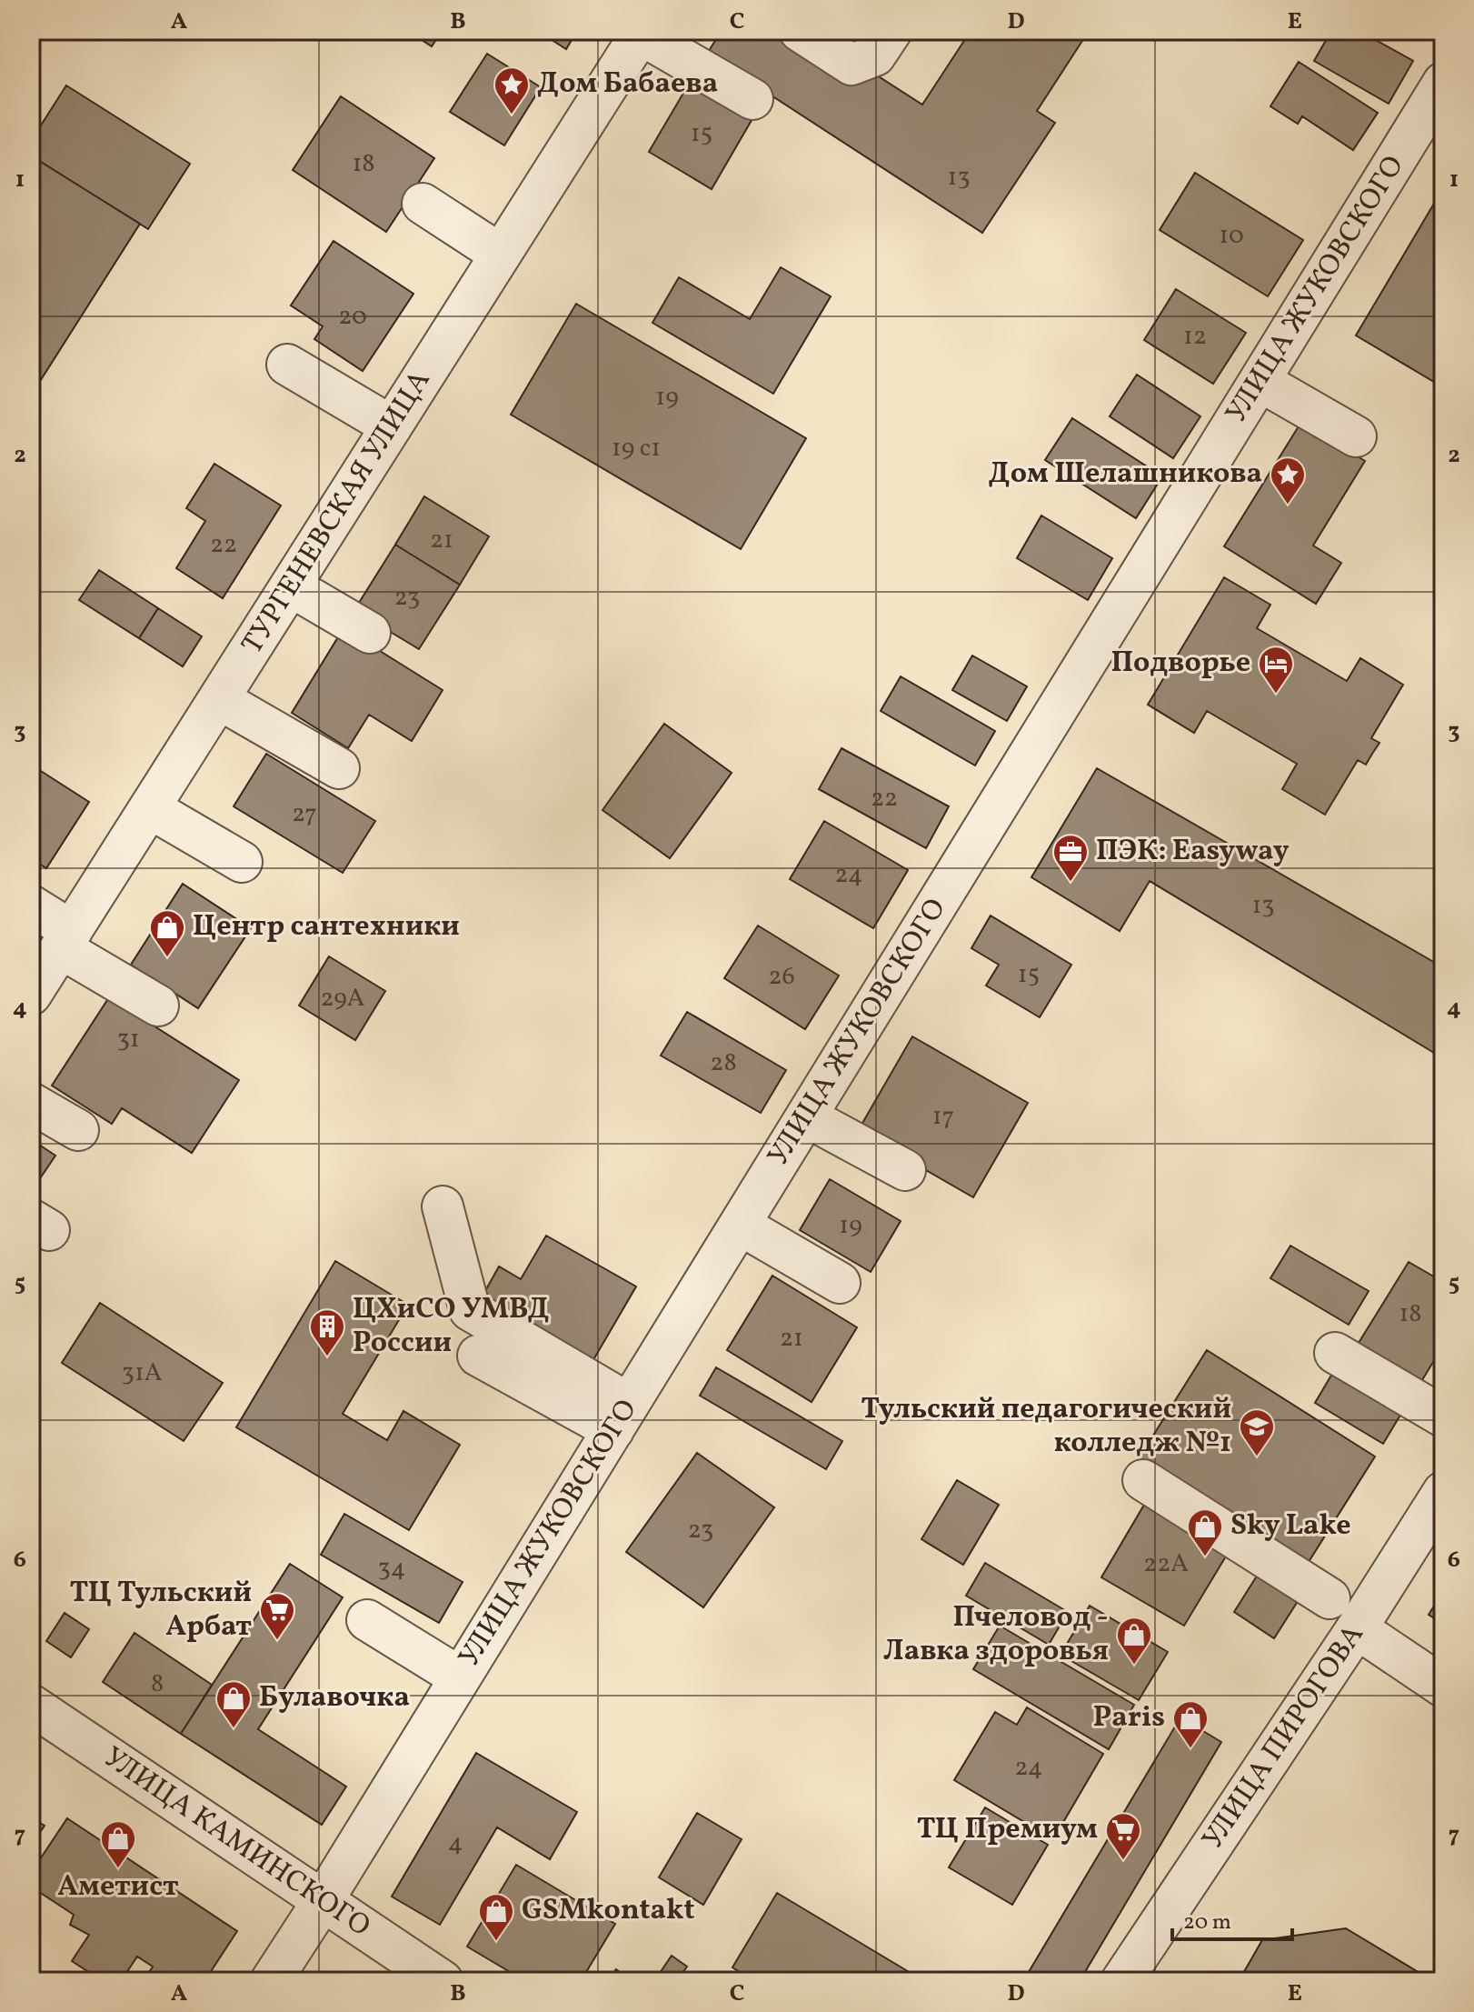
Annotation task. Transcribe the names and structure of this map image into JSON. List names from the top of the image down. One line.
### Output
{"streets":{"street":["УЛИЦА ЖУКОВСКОГО","ТУРГЕНЕВСКАЯ УЛИЦА","УЛИЦА ПИРОГОВА","УЛИЦА КАМИНСКОГО"]},"crossings":[["УЛИЦА ЖУКОВСКОГО","УЛИЦА КАМИНСКОГО"]],"places":{"place":["Дом Бабаева","Дом Шелашникова"],"hotel":["Подворье"],"office":["ПЭК: Easyway"],"shop":["Центр сантехники","Sky Lake","Пчеловод - Лавка здоровья","Булавочка","Paris","Аметист","GSMkontakt"],"building":["ЦХиСО УМВД России"],"school or university":["Тульский педагогический колледж №1"],"supermarket":["ТЦ Тульский Арбат","ТЦ Премиум"]},"house_numbers":["15","18","13","10","20","12","19","19 с1","21","22","23","22","27","24","13","15","26","29А","31","28","17","19","18","21","31А","23","22А","34","8","24","4"],"scale_bar":"20 m","grid":{"columns":["A","B","C","D","E"],"rows":["1","2","3","4","5","6","7"]}}
